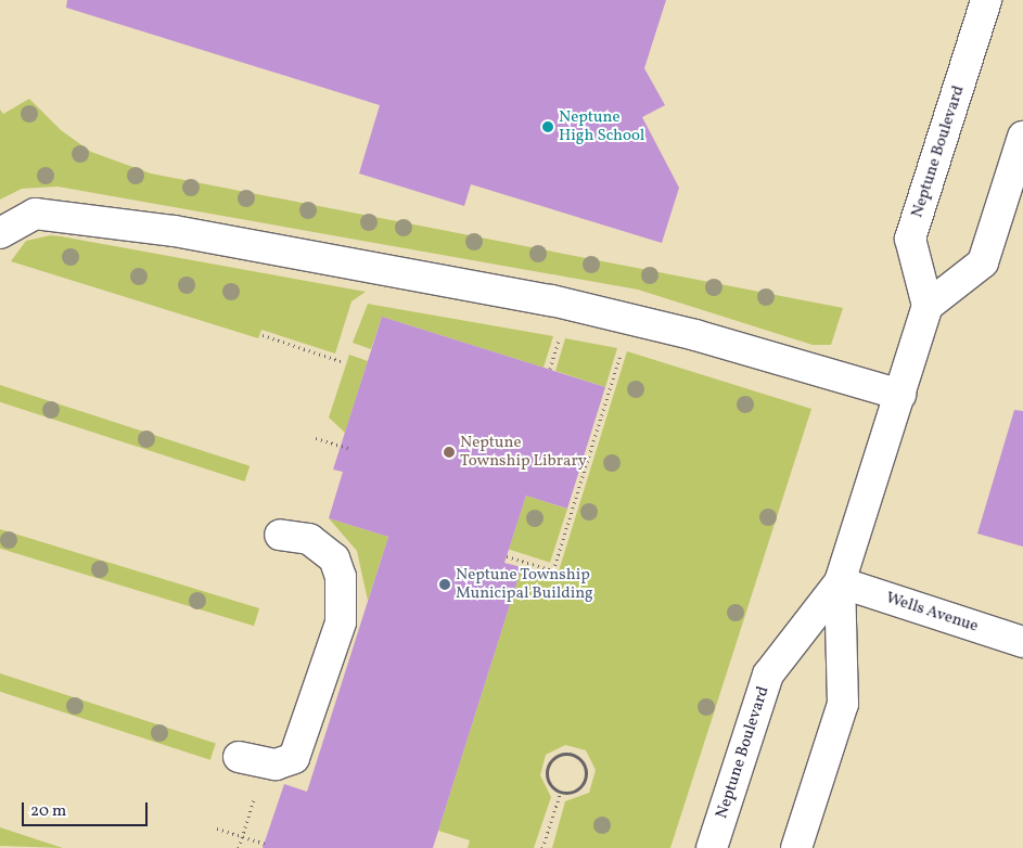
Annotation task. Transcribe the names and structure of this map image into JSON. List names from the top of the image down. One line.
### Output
{"streets":{"street":["Neptune Boulevard","Wells Avenue"]},"crossings":[["Neptune Boulevard","Wells Avenue"]],"places":["Neptune High School","Neptune Township Library","Neptune Township Municipal Building"],"scale_bar":"20 m"}
